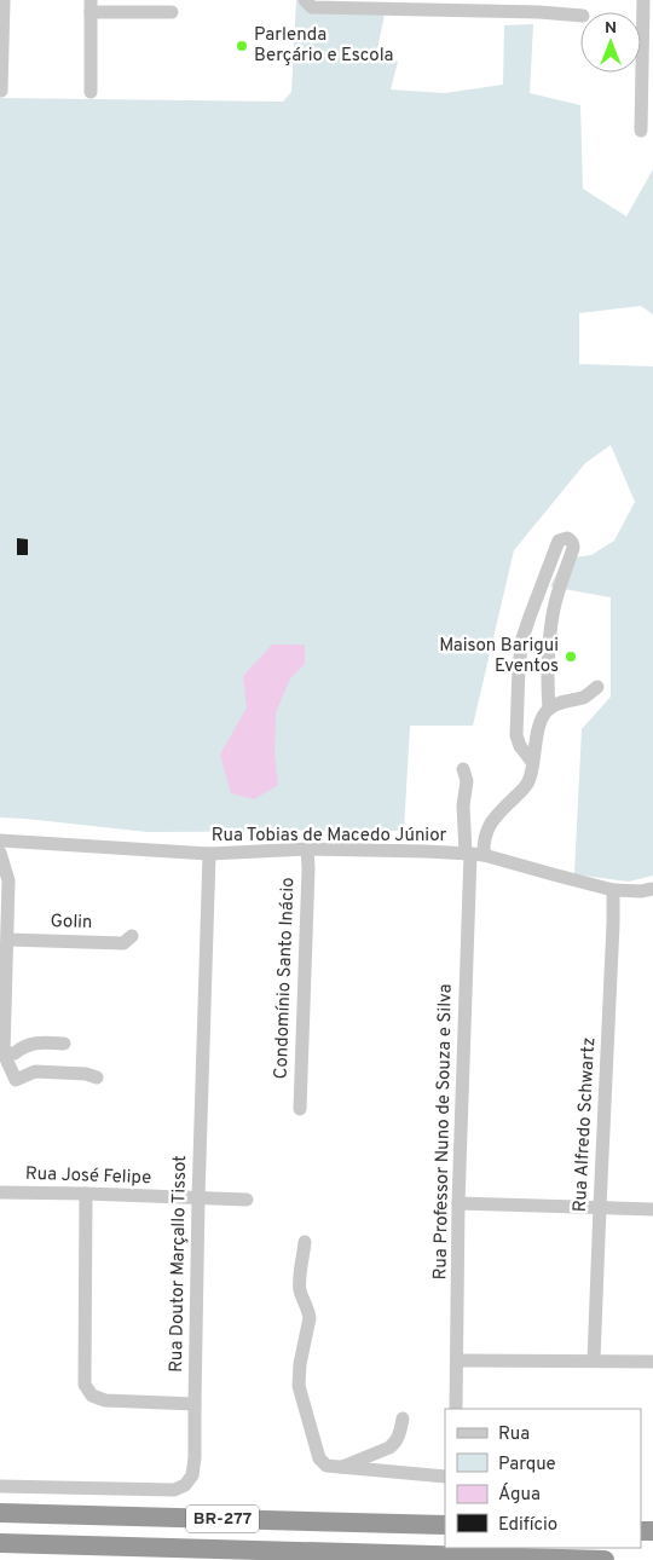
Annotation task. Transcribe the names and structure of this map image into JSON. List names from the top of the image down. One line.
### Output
{"streets":{"highway":["BR-277"],"street":["Rua Tobias de Macedo Júnior","Golin","Condomínio Santo Inácio","Rua Alfredo Schwartz","Rua Professor Nuno de Souza e Silva","Rua José Felipe","Rua Doutor Marçallo Tissot"]},"crossings":[["Rua Tobias de Macedo Júnior","Condomínio Santo Inácio"],["Rua Tobias de Macedo Júnior","Rua Alfredo Schwartz"],["Rua Tobias de Macedo Júnior","Rua Professor Nuno de Souza e Silva"],["Rua Tobias de Macedo Júnior","Rua Doutor Marçallo Tissot"],["Rua José Felipe","Rua Doutor Marçallo Tissot"]],"places":["Parlenda Berçário e Escola","Maison Barigui Eventos"],"legend":["Rua","Parque","Água","Edifício"],"north":"top"}
